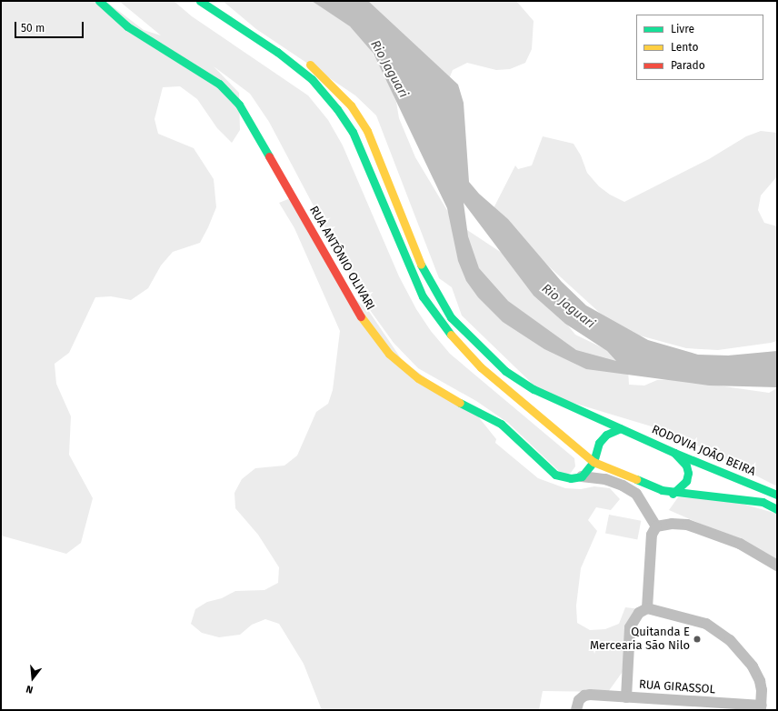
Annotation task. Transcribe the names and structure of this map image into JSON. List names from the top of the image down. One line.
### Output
{"streets":{"main road":["RUA ANTÔNIO OLIVARI","RODOVIA JOÃO BEIRA"],"street":["RUA GIRASSOL"]},"water":["Rio Jaguari"],"places":["Quitanda E Mercearia São Nilo"],"legend":["Livre","Lento","Parado"],"scale_bar":"50 m","north":"bottom"}
